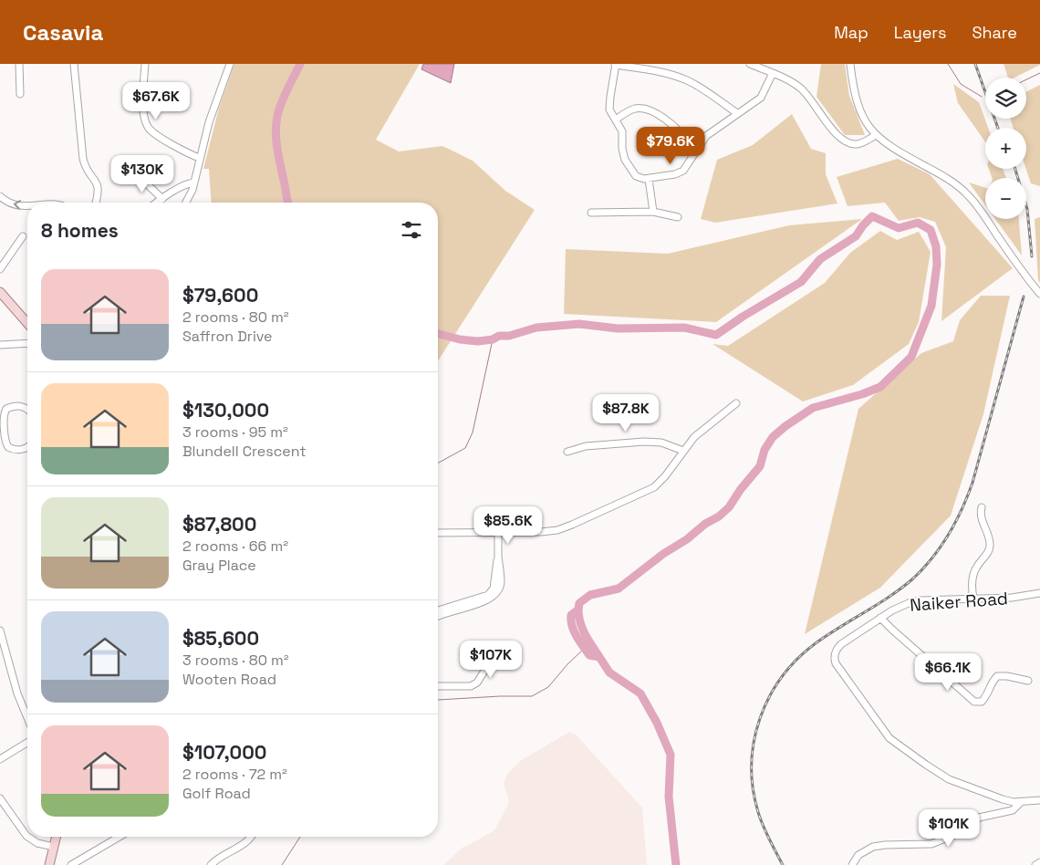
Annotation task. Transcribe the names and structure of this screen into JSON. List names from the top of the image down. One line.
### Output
{"streets":{"street":["Naiker Road"]},"page":{"header":"Casavia","nav":["Map","Layers","Share"],"map_buttons":["+","−"],"price":["$67.6K","$79.6K","$130K","$87.8K","$85.6K","$107K","$66.1K","$101K"],"heading":"8 homes","list":[{"name":"$79,600","note":"2 rooms · 80 m² · Saffron Drive"},{"name":"$130,000","note":"3 rooms · 95 m² · Blundell Crescent"},{"name":"$87,800","note":"2 rooms · 66 m² · Gray Place"},{"name":"$85,600","note":"3 rooms · 80 m² · Wooten Road"},{"name":"$107,000","note":"2 rooms · 72 m² · Golf Road"}]}}
